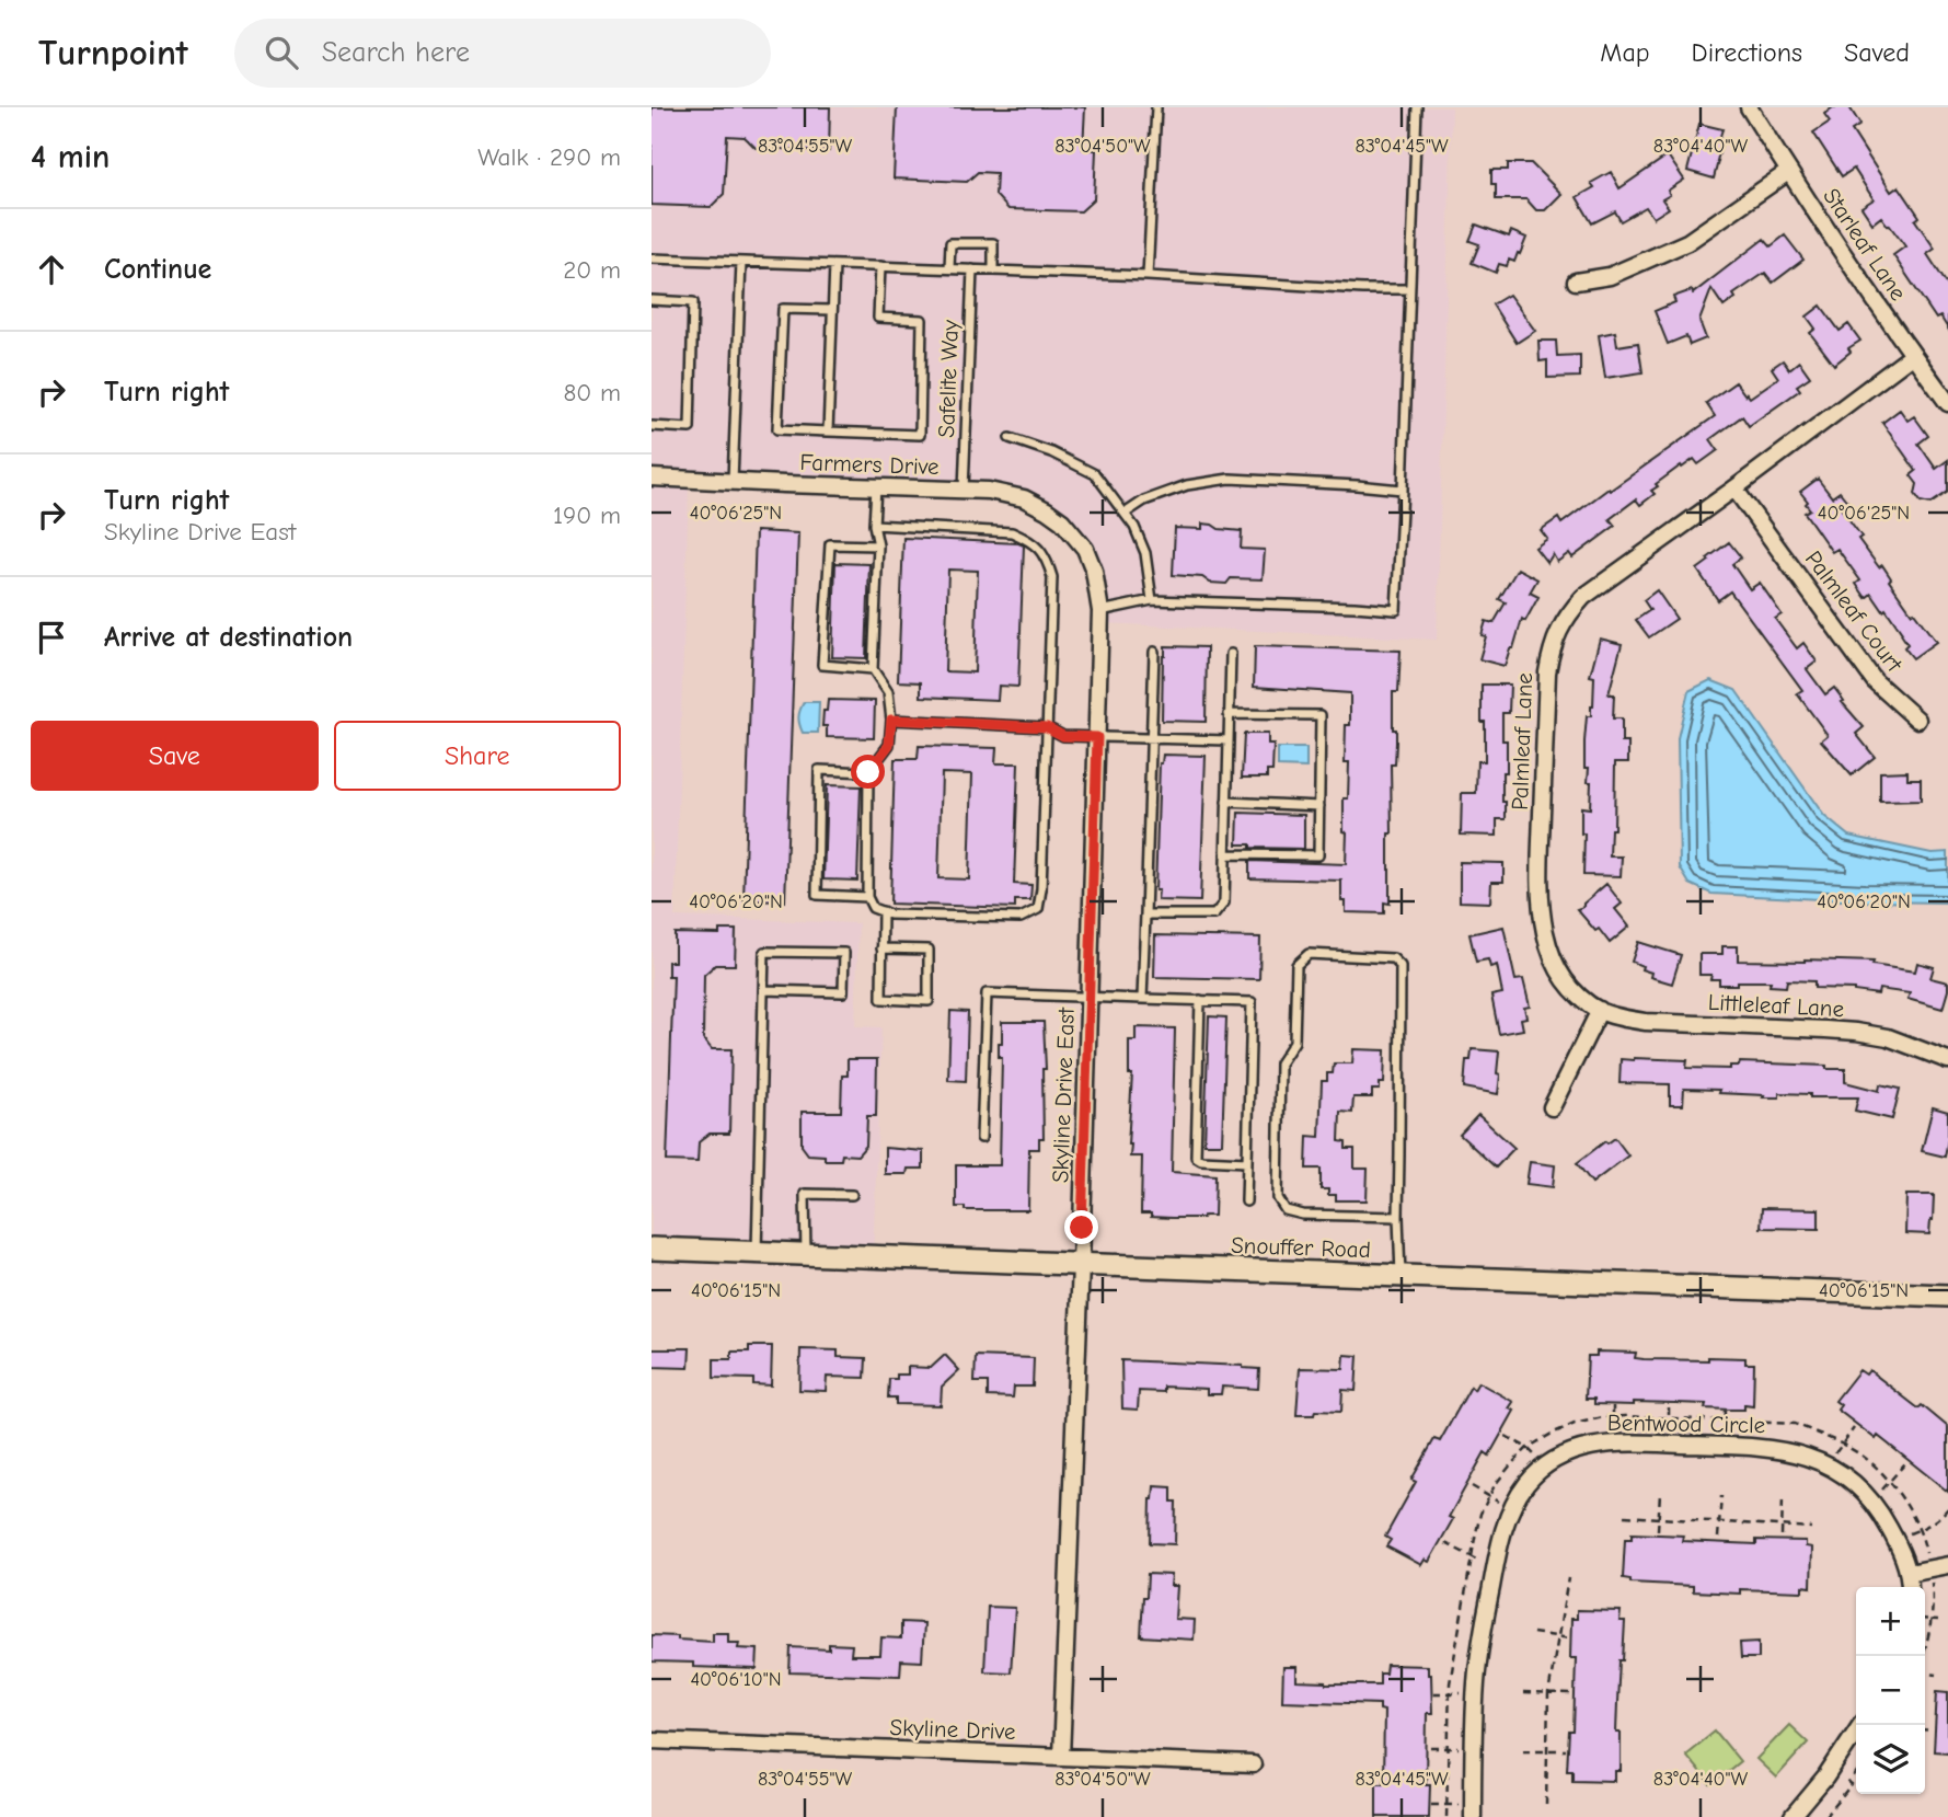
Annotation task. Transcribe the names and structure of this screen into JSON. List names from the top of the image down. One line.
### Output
{"streets":{"main road":["Snouffer Road"],"street":["Starleaf Lane","Farmers Drive","Palmleaf Court","Palmleaf Lane","Littleleaf Lane","Skyline Drive East","Bentwood Circle","Skyline Drive"],"lane":["Safelite Way"]},"crossings":[["Starleaf Lane","Palmleaf Lane"],["Safelite Way","Farmers Drive"],["Farmers Drive","Skyline Drive East"],["Palmleaf Court","Palmleaf Lane"],["Palmleaf Lane","Littleleaf Lane"],["Skyline Drive East","Snouffer Road"],["Skyline Drive East","Skyline Drive"]],"page":{"header":"Turnpoint","search":"Search here","nav":["Map","Directions","Saved"],"heading":["4 min","Walk · 290 m"],"list":[["Continue","20 m"],["Turn right","80 m"],["Turn right","Skyline Drive East","190 m"],"Arrive at destination"],"buttons":["Save","Share"],"map_buttons":["+","−"]},"coordinates":["83°04'55\"W","83°04'50\"W","83°04'45\"W","83°04'40\"W","40°06'25\"N","40°06'20\"N","40°06'15\"N","40°06'10\"N"]}
